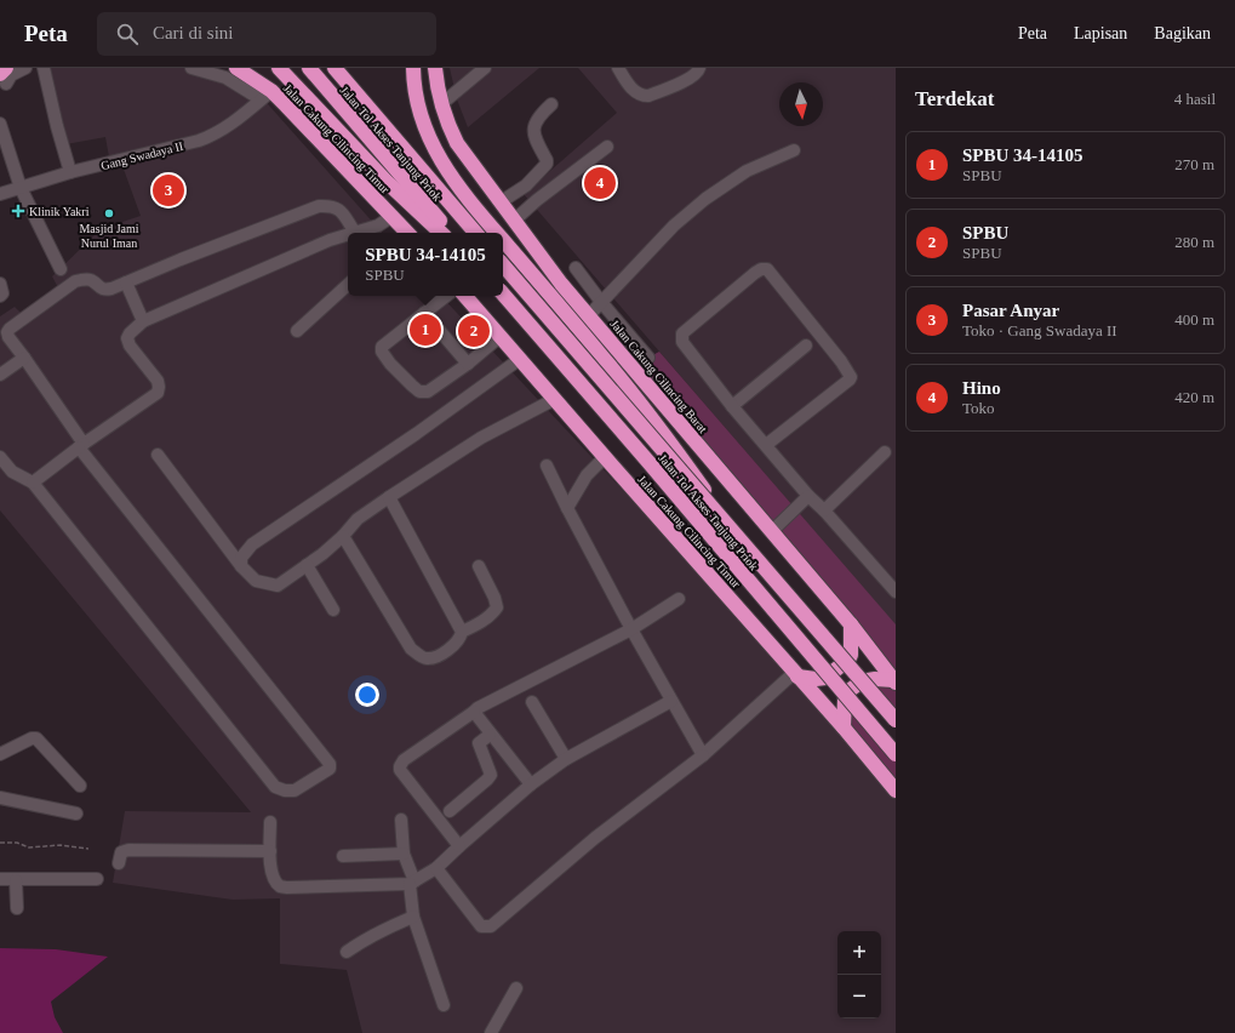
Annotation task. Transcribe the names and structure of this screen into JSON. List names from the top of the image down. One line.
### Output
{"streets":{"highway":["Jalan Cakung Cilincing Timur","Jalan Tol Akses Tanjung Priok","Jalan Cakung Cilincing Barat"],"street":["Gang Swadaya II"]},"crossings":[["Jalan Cakung Cilincing Timur","Gang Swadaya II"]],"places":{"health":["Klinik Yakri"],"other":["Masjid Jami Nurul Iman"]},"north":"bottom","page":{"header":"Peta","search":"Cari di sini","nav":["Peta","Lapisan","Bagikan"],"heading":["Terdekat","4 hasil"],"list":[{"mark":"1","name":"SPBU 34-14105","note":"SPBU","value":"270 m"},{"mark":"2","name":"SPBU","note":"SPBU","value":"280 m"},{"mark":"3","name":"Pasar Anyar","note":"Toko · Gang Swadaya II","value":"400 m"},{"mark":"4","name":"Hino","note":"Toko","value":"420 m"}],"pins":["4","3","1","2"],"popup":["SPBU 34-14105","SPBU"],"map_buttons":["+","−"]}}
